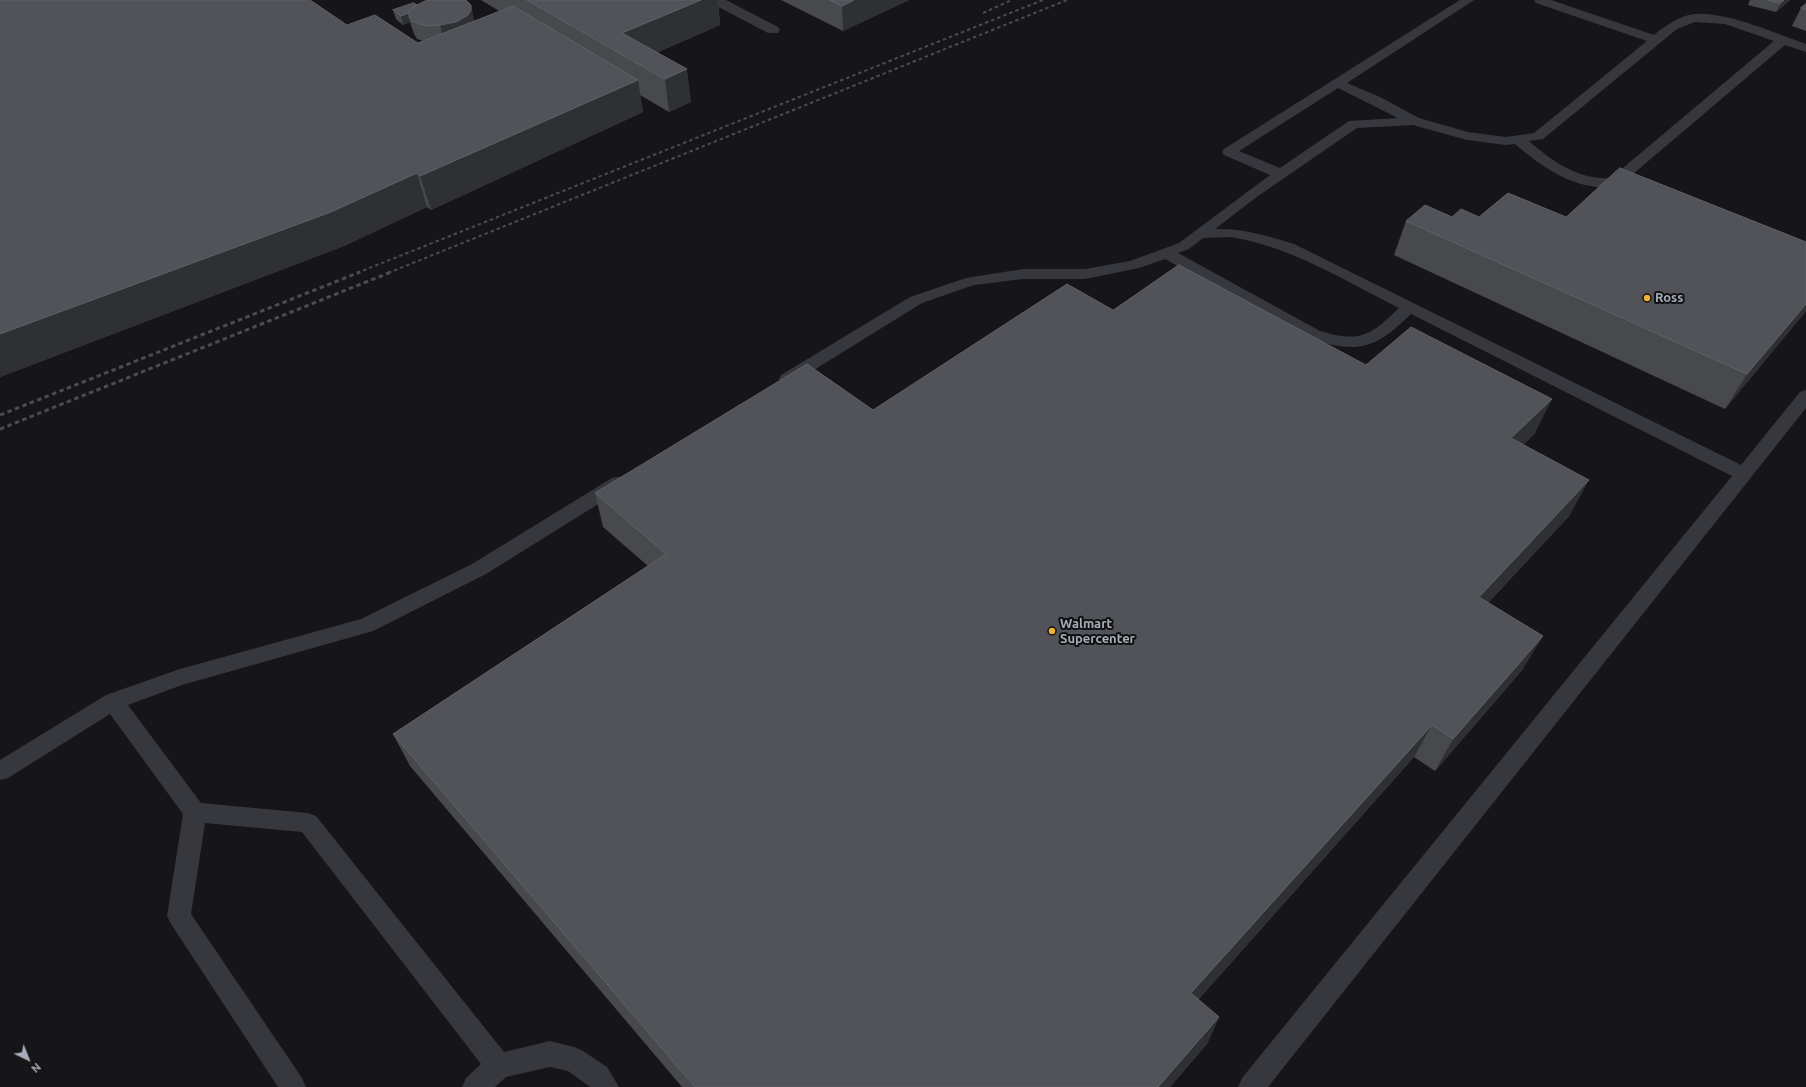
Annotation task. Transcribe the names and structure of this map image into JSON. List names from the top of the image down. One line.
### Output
{"places":["Ross","Walmart Supercenter"],"north":"bottom right"}
